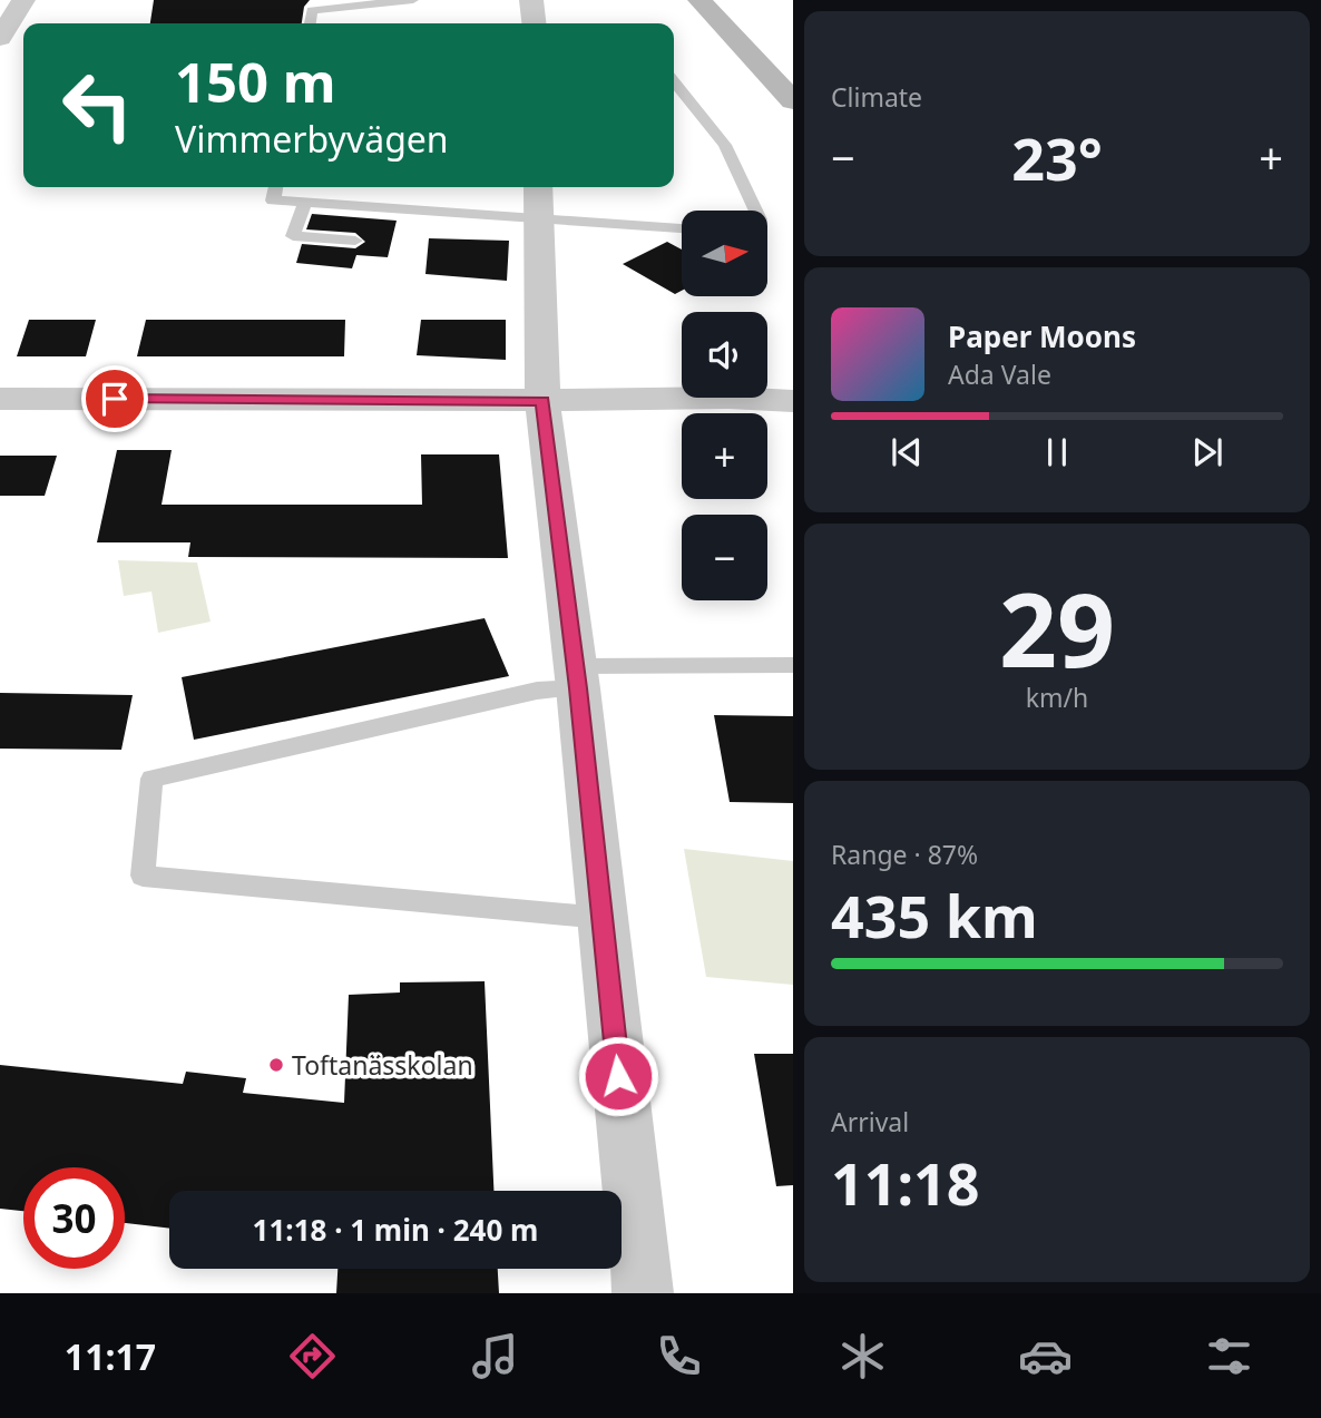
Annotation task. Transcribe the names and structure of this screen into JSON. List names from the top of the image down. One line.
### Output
{"places":["Toftanässkolan"],"north":"right","page":{"tile":["Climate",["29","km/h"],["Range · 87%","435 km"],["Arrival","11:18"]],"turn":["150 m","Vimmerbyvägen"],"heat":["−","23°","+"],"map_buttons":["+","−"],"song":["Paper Moons","Ada Vale"],"limit":"30","trip":"11:18 · 1 min · 240 m","tabs":"11:17"}}
